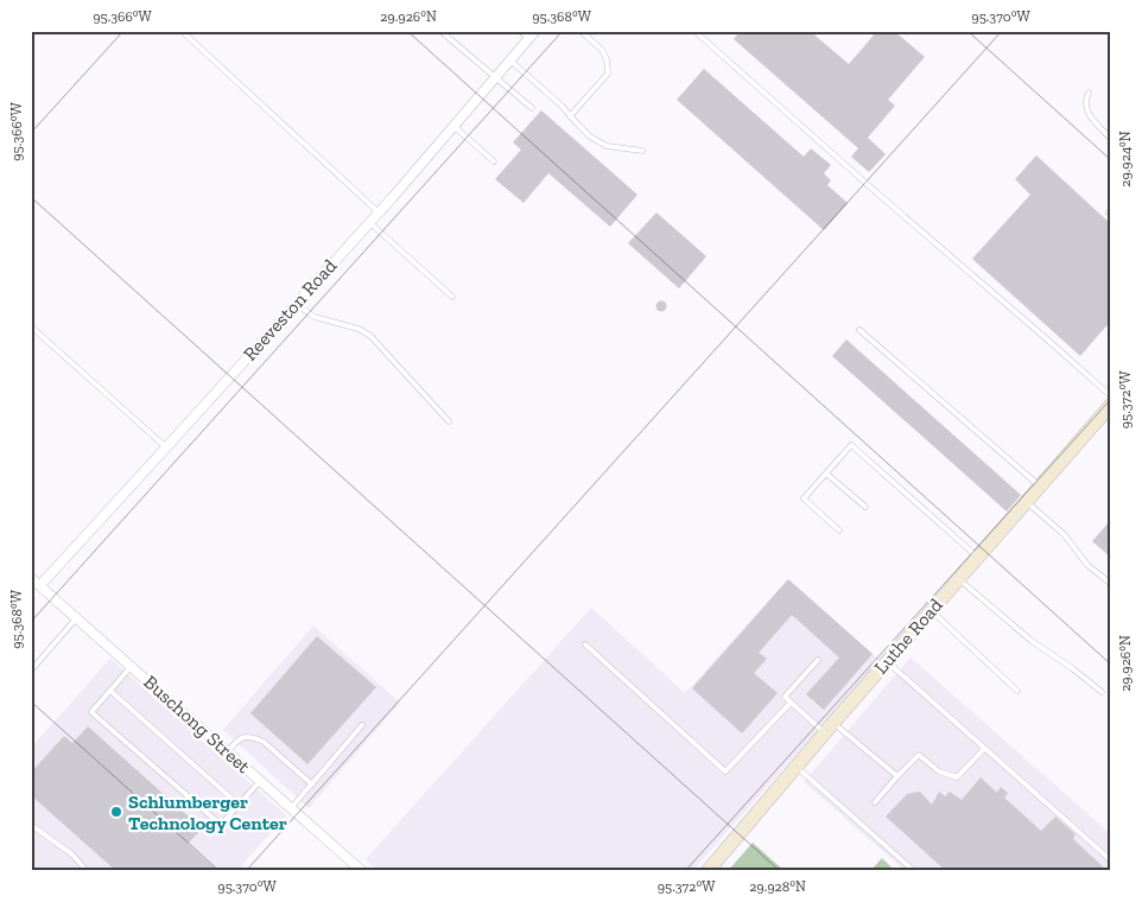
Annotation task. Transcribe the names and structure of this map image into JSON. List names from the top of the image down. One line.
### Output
{"streets":{"street":["Reeveston Road","Luthe Road","Buschong Street"]},"crossings":[["Reeveston Road","Buschong Street"]],"places":["Schlumberger Technology Center"],"coordinates":["95.366°W","29.926°N","95.368°W","95.370°W","29.924°N","95.372°W","29.928°N"]}
